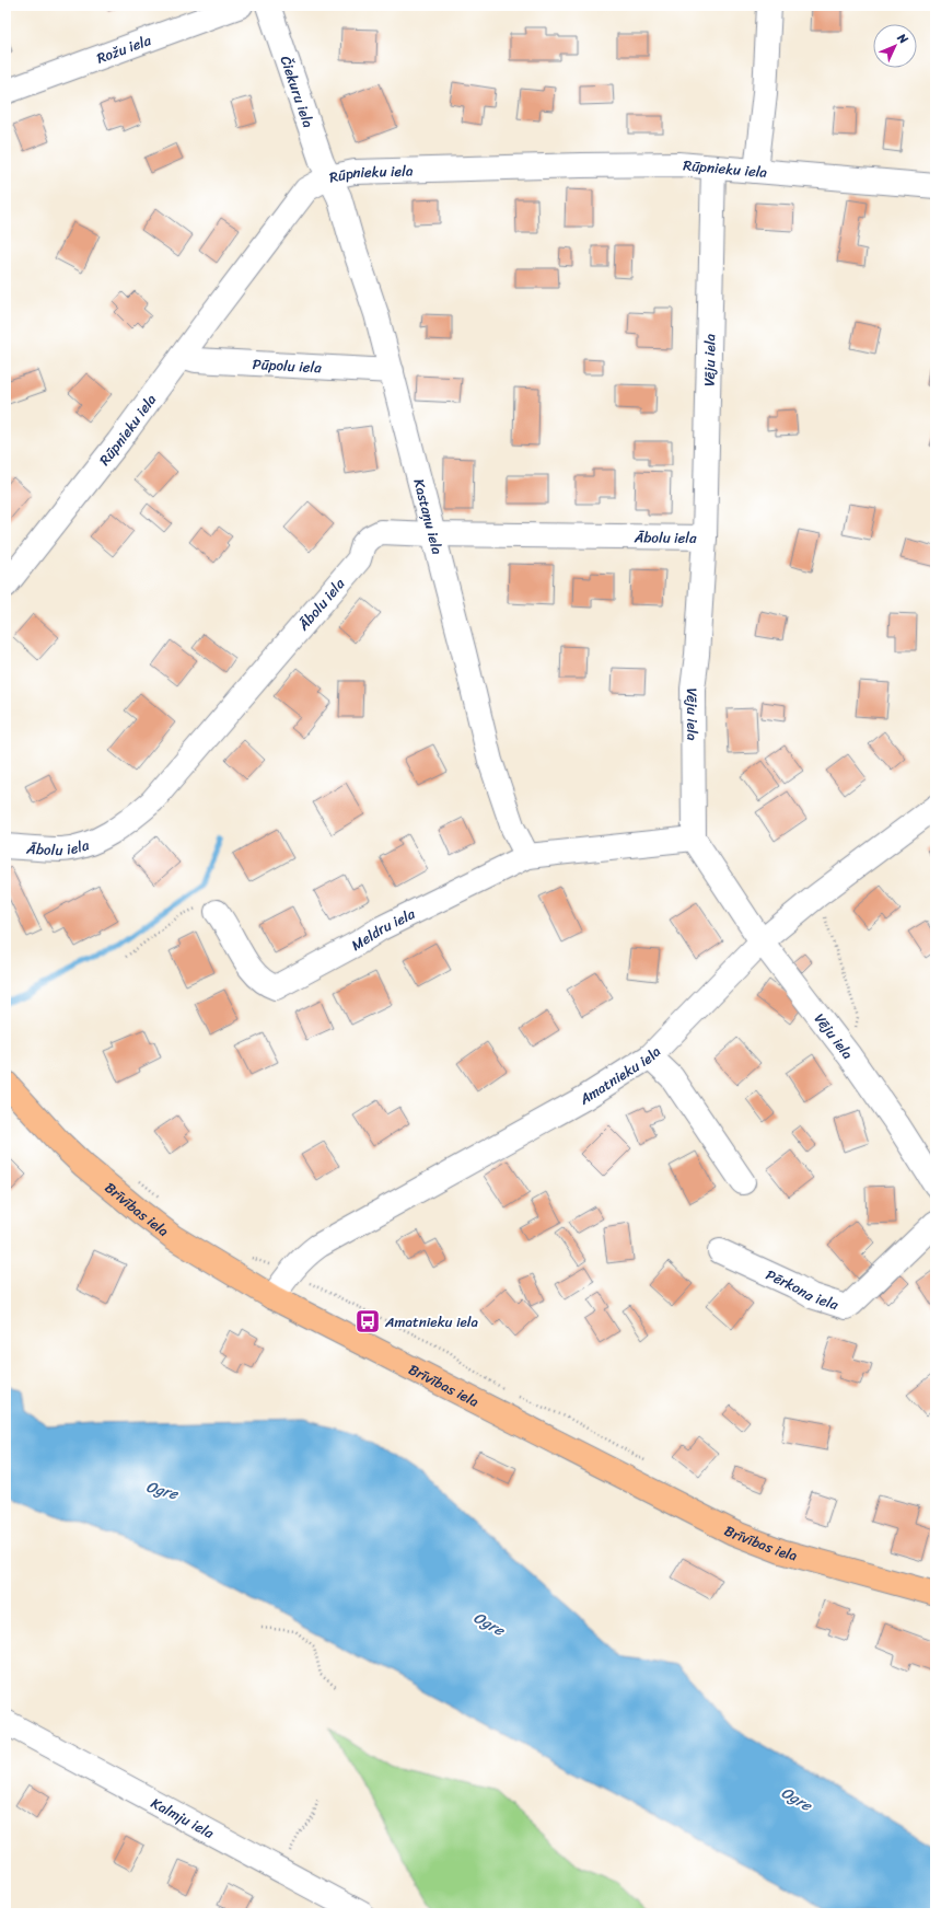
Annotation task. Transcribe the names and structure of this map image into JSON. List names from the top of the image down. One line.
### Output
{"streets":{"main road":["Brīvības iela"],"street":["Rožu iela","Čiekuru iela","Rūpnieku iela","Vēju iela","Pūpolu iela","Kastaņu iela","Ābolu iela","Meldru iela","Amatnieku iela","Pērkona iela","Kalmju iela"]},"crossings":[["Čiekuru iela","Rūpnieku iela"],["Čiekuru iela","Kastaņu iela"],["Rūpnieku iela","Vēju iela"],["Rūpnieku iela","Pūpolu iela"],["Rūpnieku iela","Kastaņu iela"],["Vēju iela","Ābolu iela"],["Vēju iela","Meldru iela"],["Vēju iela","Amatnieku iela"],["Pūpolu iela","Kastaņu iela"],["Kastaņu iela","Ābolu iela"],["Kastaņu iela","Meldru iela"],["Amatnieku iela","Brīvības iela"]],"water":["Ogre"],"places":{"bus stop":["Amatnieku iela"]},"north":"top right"}
